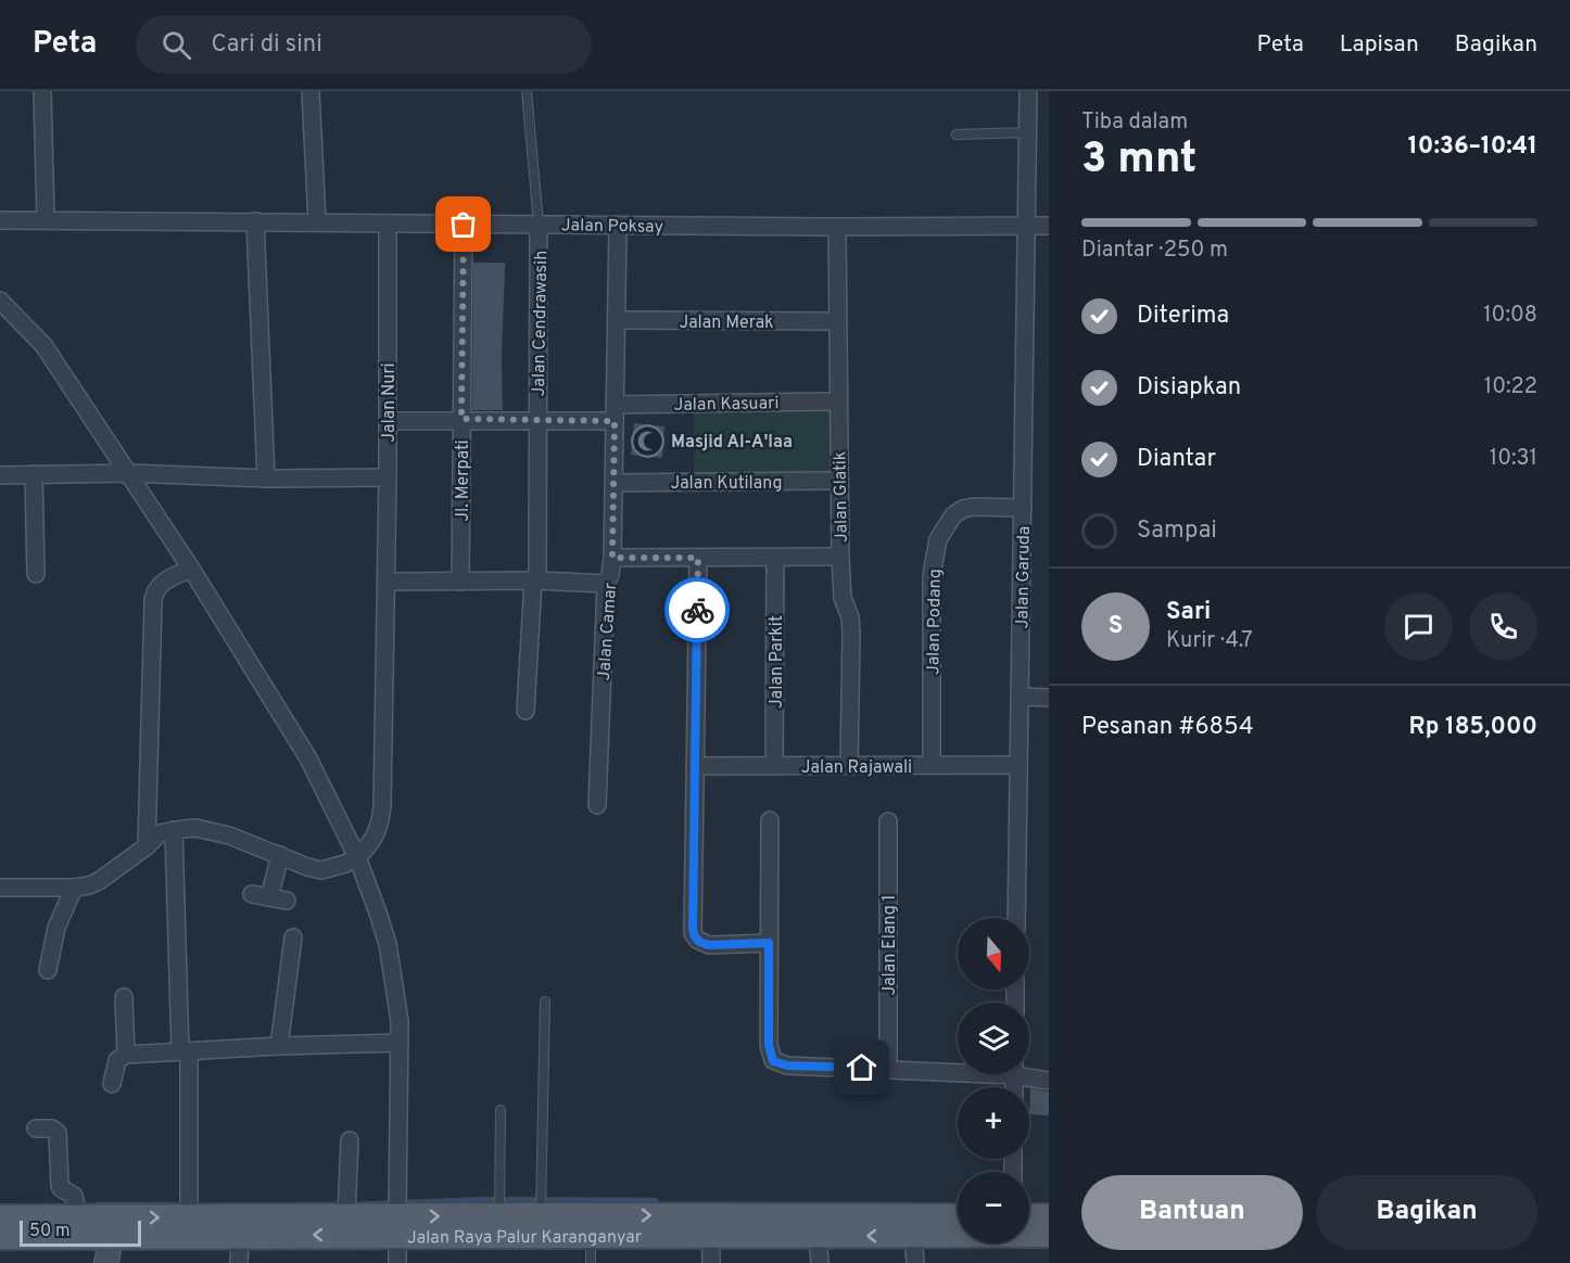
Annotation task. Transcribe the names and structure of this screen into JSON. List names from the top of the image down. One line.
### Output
{"streets":{"main road":["Jalan Raya Palur Karanganyar"],"street":["Jalan Poksay","Jalan Merak","Jalan Cendrawasih","Jalan Nuri","Jalan Kasuari","Jl. Merpati","Jalan Kutilang","Jalan Glatik","Jalan Garuda","Jalan Podang","Jalan Camar","Jalan Parkit","Jalan Rajawali","Jalan Elang 1"]},"crossings":[["Jalan Poksay","Jalan Cendrawasih"],["Jalan Poksay","Jalan Nuri"],["Jalan Poksay","Jl. Merpati"],["Jalan Poksay","Jalan Glatik"],["Jalan Poksay","Jalan Garuda"],["Jalan Poksay","Jalan Camar"],["Jalan Merak","Jalan Glatik"],["Jalan Merak","Jalan Camar"],["Jalan Cendrawasih","Jalan Kasuari"],["Jalan Nuri","Jalan Kasuari"],["Jalan Kasuari","Jl. Merpati"],["Jalan Kasuari","Jalan Glatik"],["Jalan Kasuari","Jalan Camar"],["Jalan Kutilang","Jalan Glatik"],["Jalan Kutilang","Jalan Camar"],["Jalan Glatik","Jalan Rajawali"],["Jalan Garuda","Jalan Podang"],["Jalan Garuda","Jalan Rajawali"],["Jalan Podang","Jalan Rajawali"],["Jalan Parkit","Jalan Rajawali"]],"places":{"mosque":["Masjid Al-A'laa"]},"scale_bar":"50 m","north":"bottom","page":{"header":"Peta","search":"Cari di sini","nav":["Peta","Lapisan","Bagikan"],"heading":["3 mnt","Tiba dalam","10:36–10:41"],"panel":["Sari","Kurir · 4.7","Pesanan #6854","Rp 185,000"],"bar":"Diantar · 250 m","list":[["Diterima","10:08"],["Disiapkan","10:22"],["Diantar","10:31"],"Sampai"],"round":"S","map_buttons":["+","−"],"buttons":["Bantuan","Bagikan"],"scale":"50 m"}}
